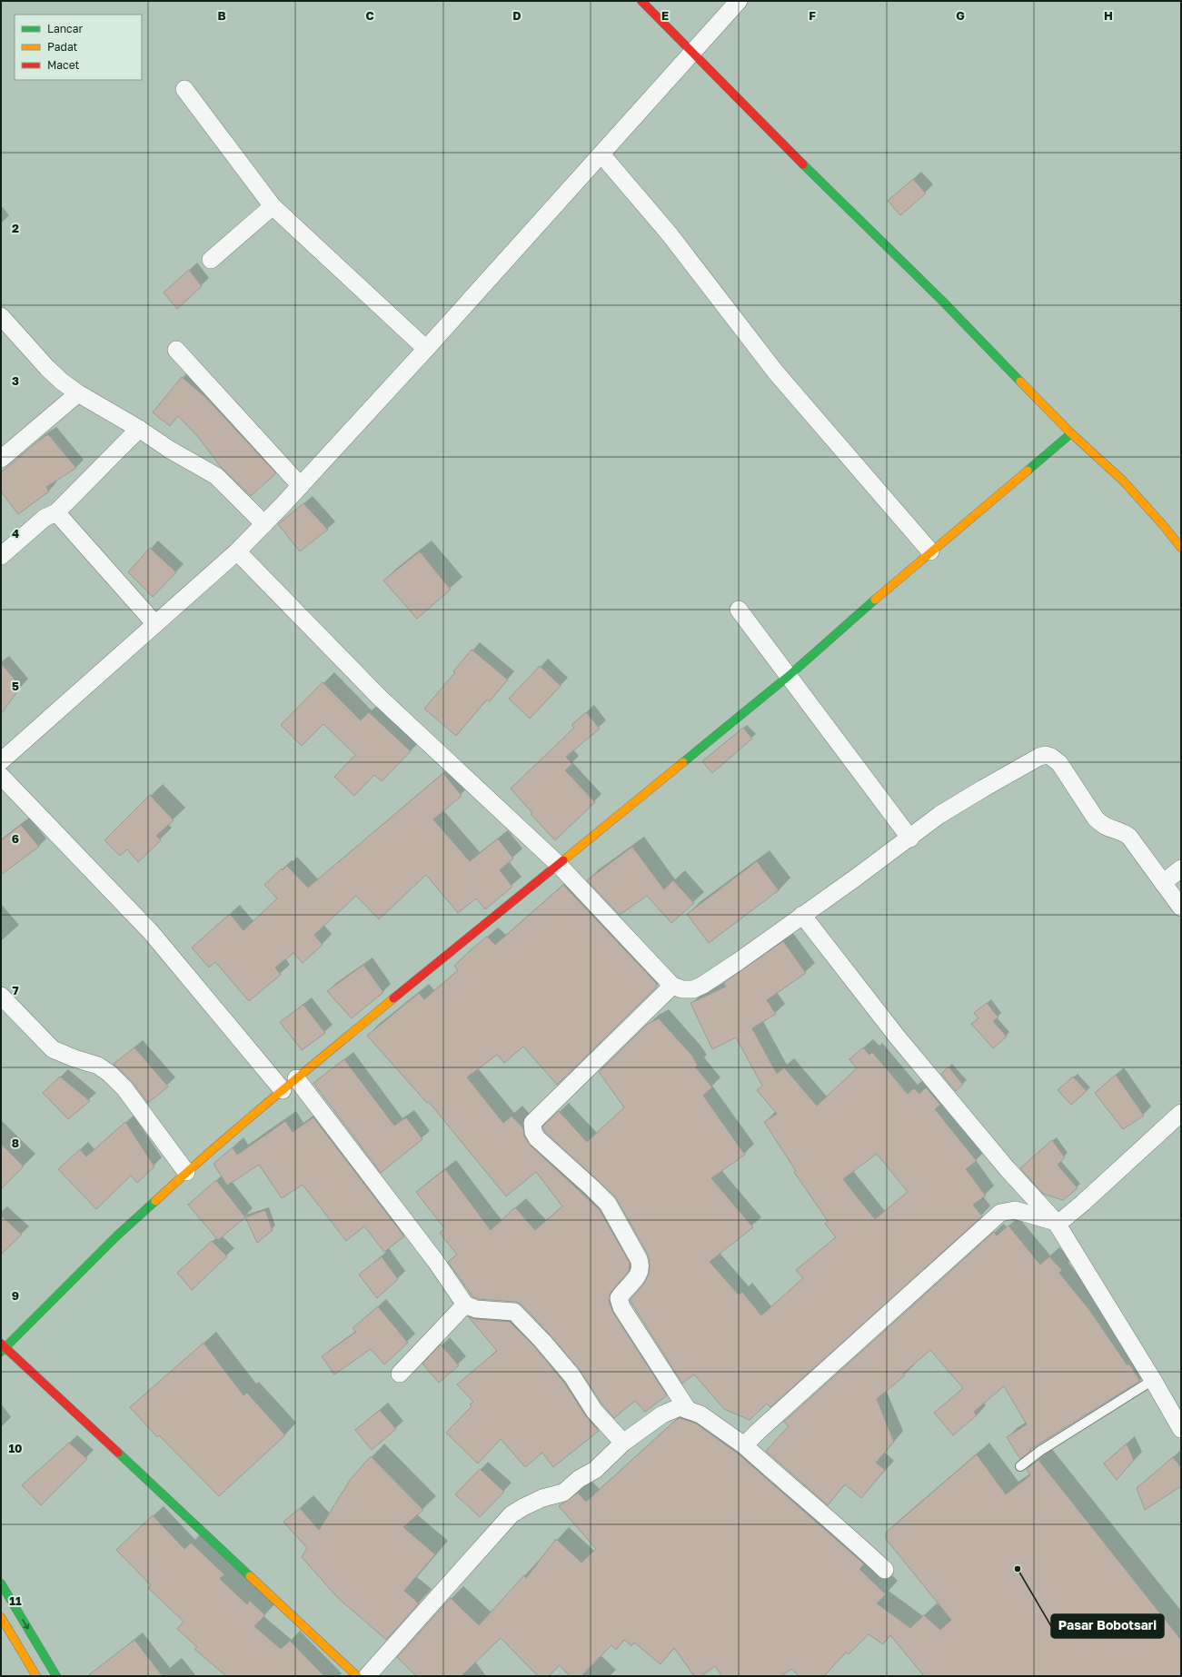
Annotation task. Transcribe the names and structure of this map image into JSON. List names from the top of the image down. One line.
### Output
{"places":["Pasar Bobotsari"],"legend":["Lancar","Padat","Macet"],"grid":{"columns":["B","C","D","E","F","G","H"],"rows":["2","3","4","5","6","7","8","9","10","11"]}}
